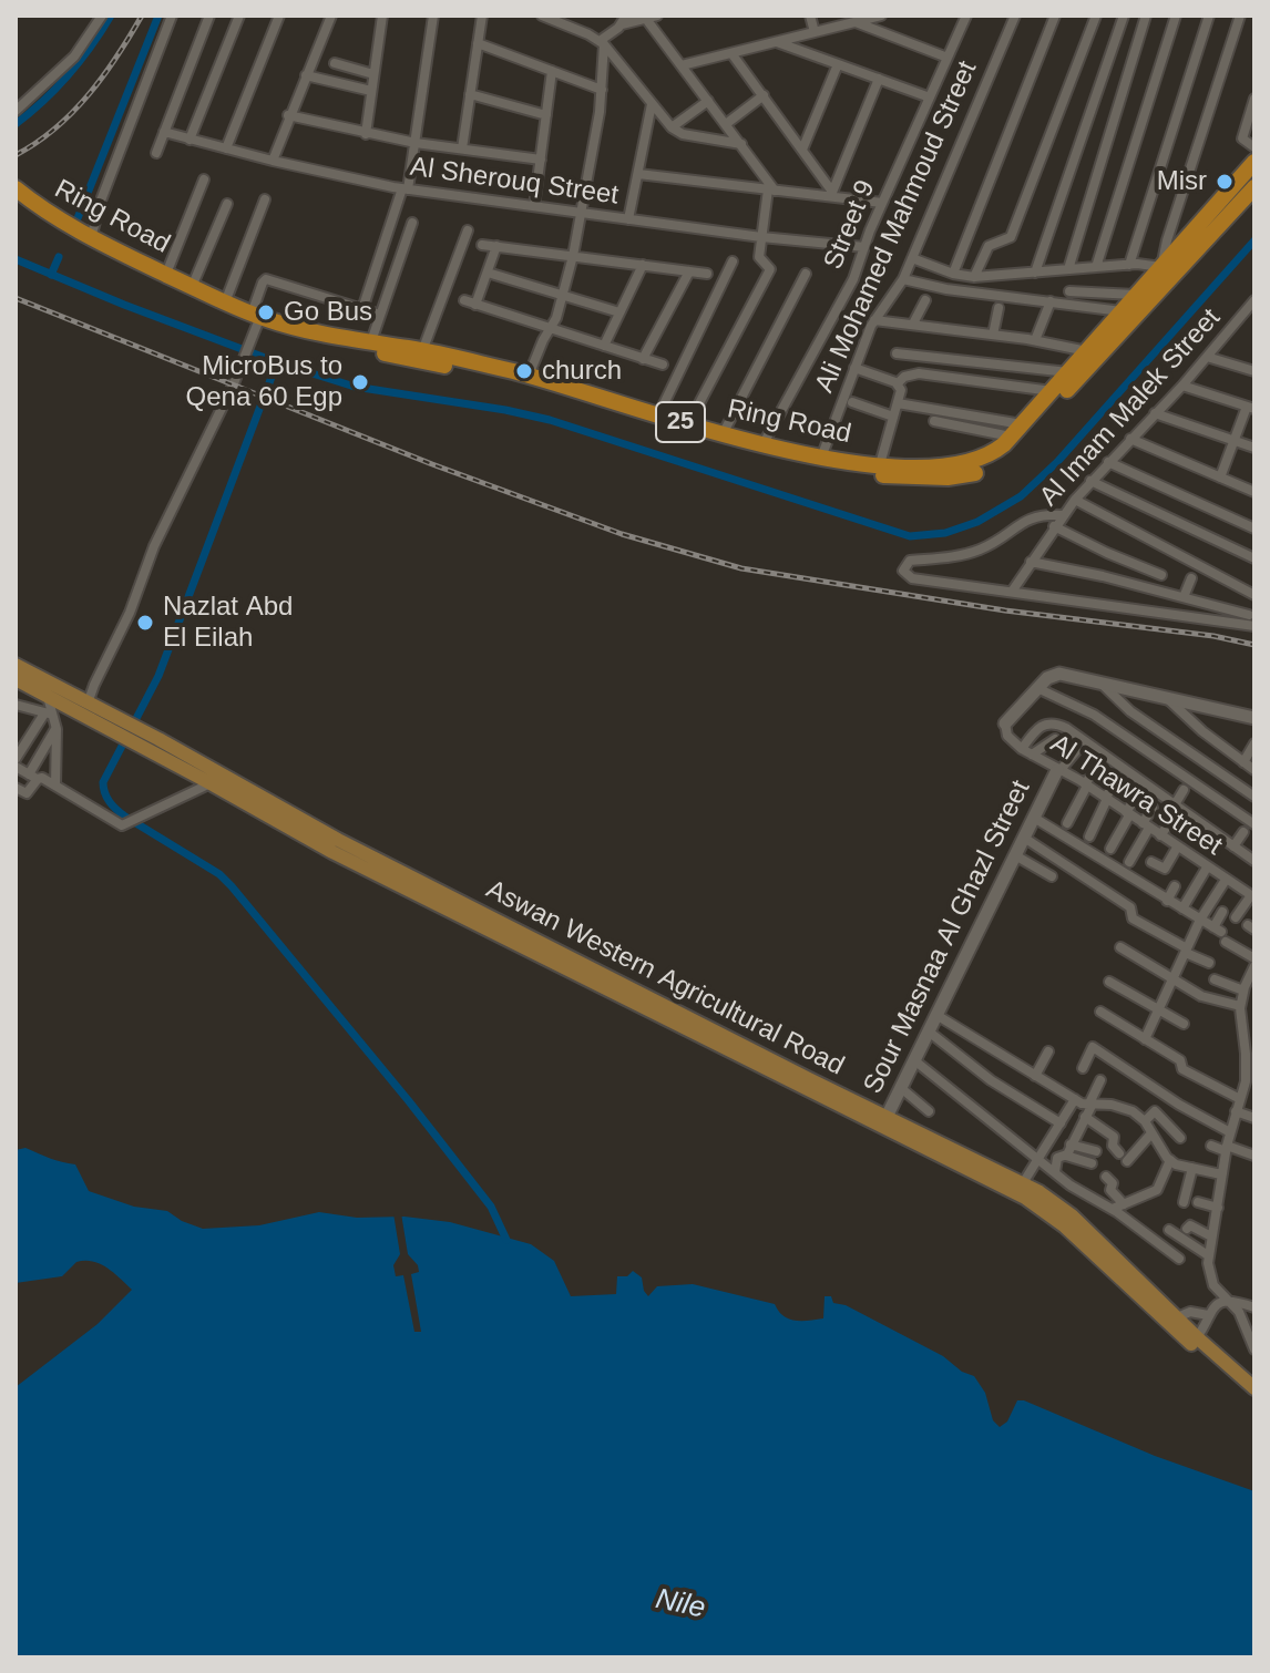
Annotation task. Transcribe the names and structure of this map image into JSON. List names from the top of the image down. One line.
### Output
{"streets":{"highway":["Ring Road","25"],"main road":["Aswan Western Agricultural Road"],"street":["Al Sherouq Street","Street 9","Ali Mohamed Mahmoud Street","Al Imam Malek Street","Al Thawra Street","Sour Masnaa Al Ghazl Street"]},"crossings":[["Al Sherouq Street","Street 9"],["Ring Road","Street 9"],["Ring Road","Ali Mohamed Mahmoud Street"],["Al Thawra Street","Sour Masnaa Al Ghazl Street"],["Sour Masnaa Al Ghazl Street","Aswan Western Agricultural Road"]],"water":["Nile"],"places":["Misr","Go Bus","church","MicroBus to Qena 60 Egp","Nazlat Abd El Eilah"]}
